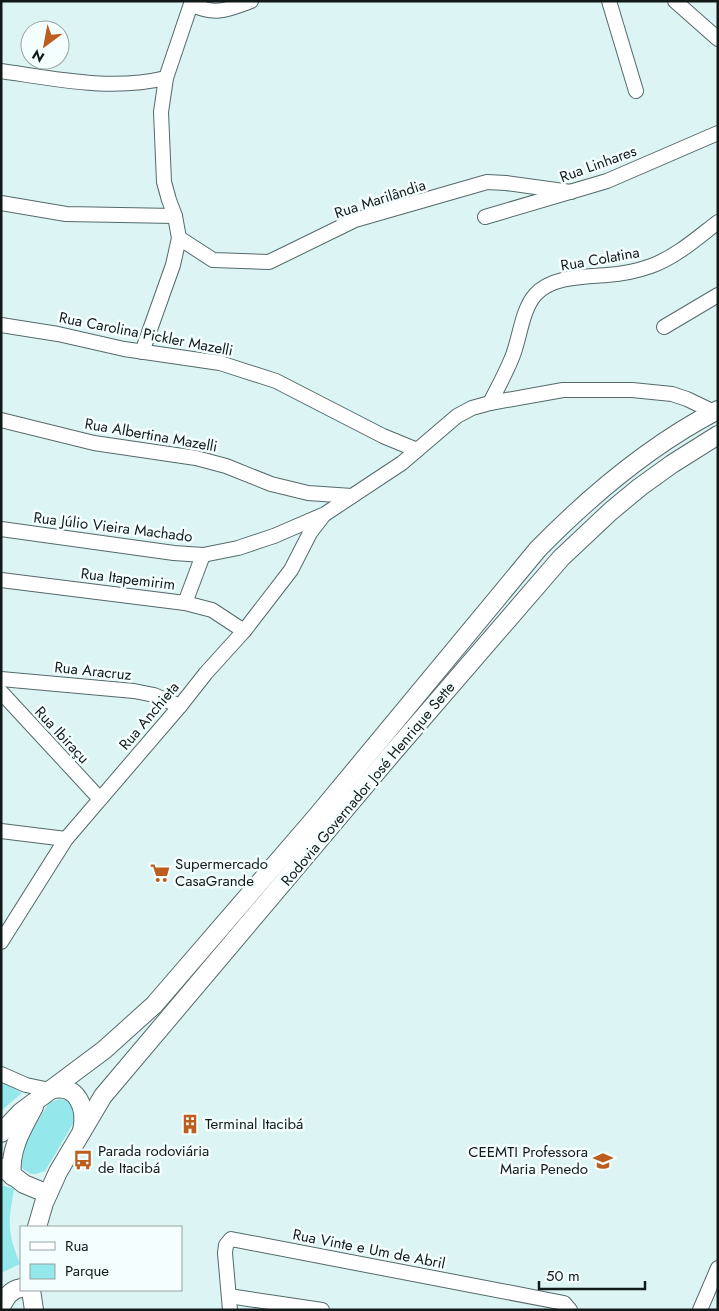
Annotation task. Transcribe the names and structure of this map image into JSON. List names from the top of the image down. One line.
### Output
{"streets":{"main road":["Rodovia Governador José Henrique Sette"],"street":["Rua Linhares","Rua Marilândia","Rua Colatina","Rua Carolina Pickler Mazelli","Rua Albertina Mazelli","Rua Júlio Vieira Machado","Rua Itapemirim","Rua Aracruz","Rua Anchieta","Rua Ibiraçu","Rua Vinte e Um de Abril"]},"crossings":[["Rua Linhares","Rua Marilândia"],["Rua Colatina","Rua Júlio Vieira Machado"],["Rua Carolina Pickler Mazelli","Rua Júlio Vieira Machado"],["Rua Albertina Mazelli","Rua Júlio Vieira Machado"],["Rua Júlio Vieira Machado","Rua Anchieta"],["Rua Júlio Vieira Machado","Rodovia Governador José Henrique Sette"],["Rua Itapemirim","Rua Anchieta"],["Rua Aracruz","Rua Anchieta"],["Rua Anchieta","Rua Ibiraçu"]],"places":{"supermarket":["Supermercado CasaGrande"],"building":["Terminal Itacibá"],"bus stop":["Parada rodoviária de Itacibá"],"school or university":["CEEMTI Professora Maria Penedo"]},"legend":["Rua","Parque"],"scale_bar":"50 m","north":"bottom left"}
